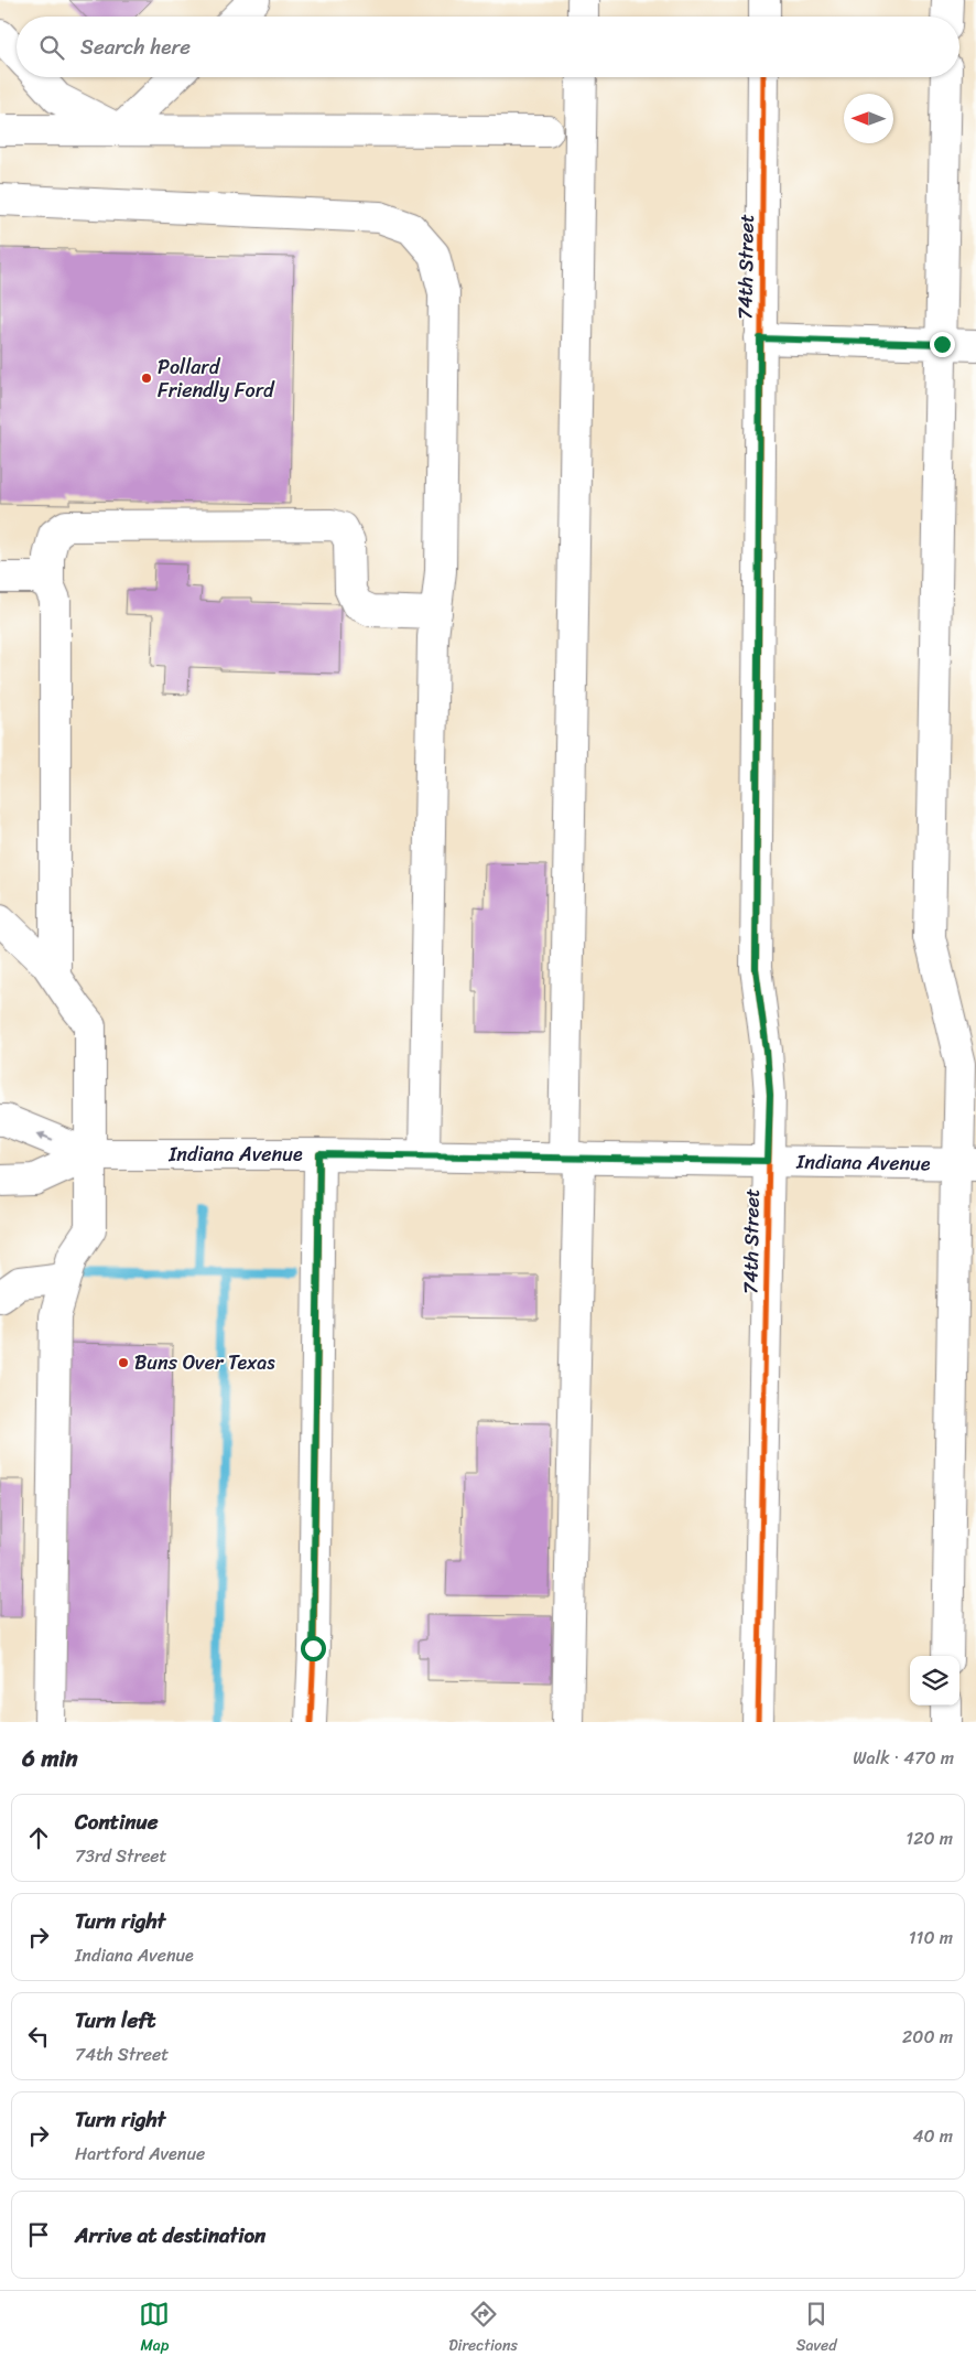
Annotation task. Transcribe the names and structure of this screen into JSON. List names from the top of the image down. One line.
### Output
{"streets":{"street":["74th Street","Indiana Avenue"]},"crossings":[["74th Street","Indiana Avenue"]],"places":["Pollard Friendly Ford","Buns Over Texas"],"north":"left","page":{"search":"Search here","heading":["6 min","Walk · 470 m"],"list":[["Continue","73rd Street","120 m"],["Turn right","Indiana Avenue","110 m"],["Turn left","74th Street","200 m"],["Turn right","Hartford Avenue","40 m"],"Arrive at destination"],"nav":["Map","Directions","Saved"]}}
